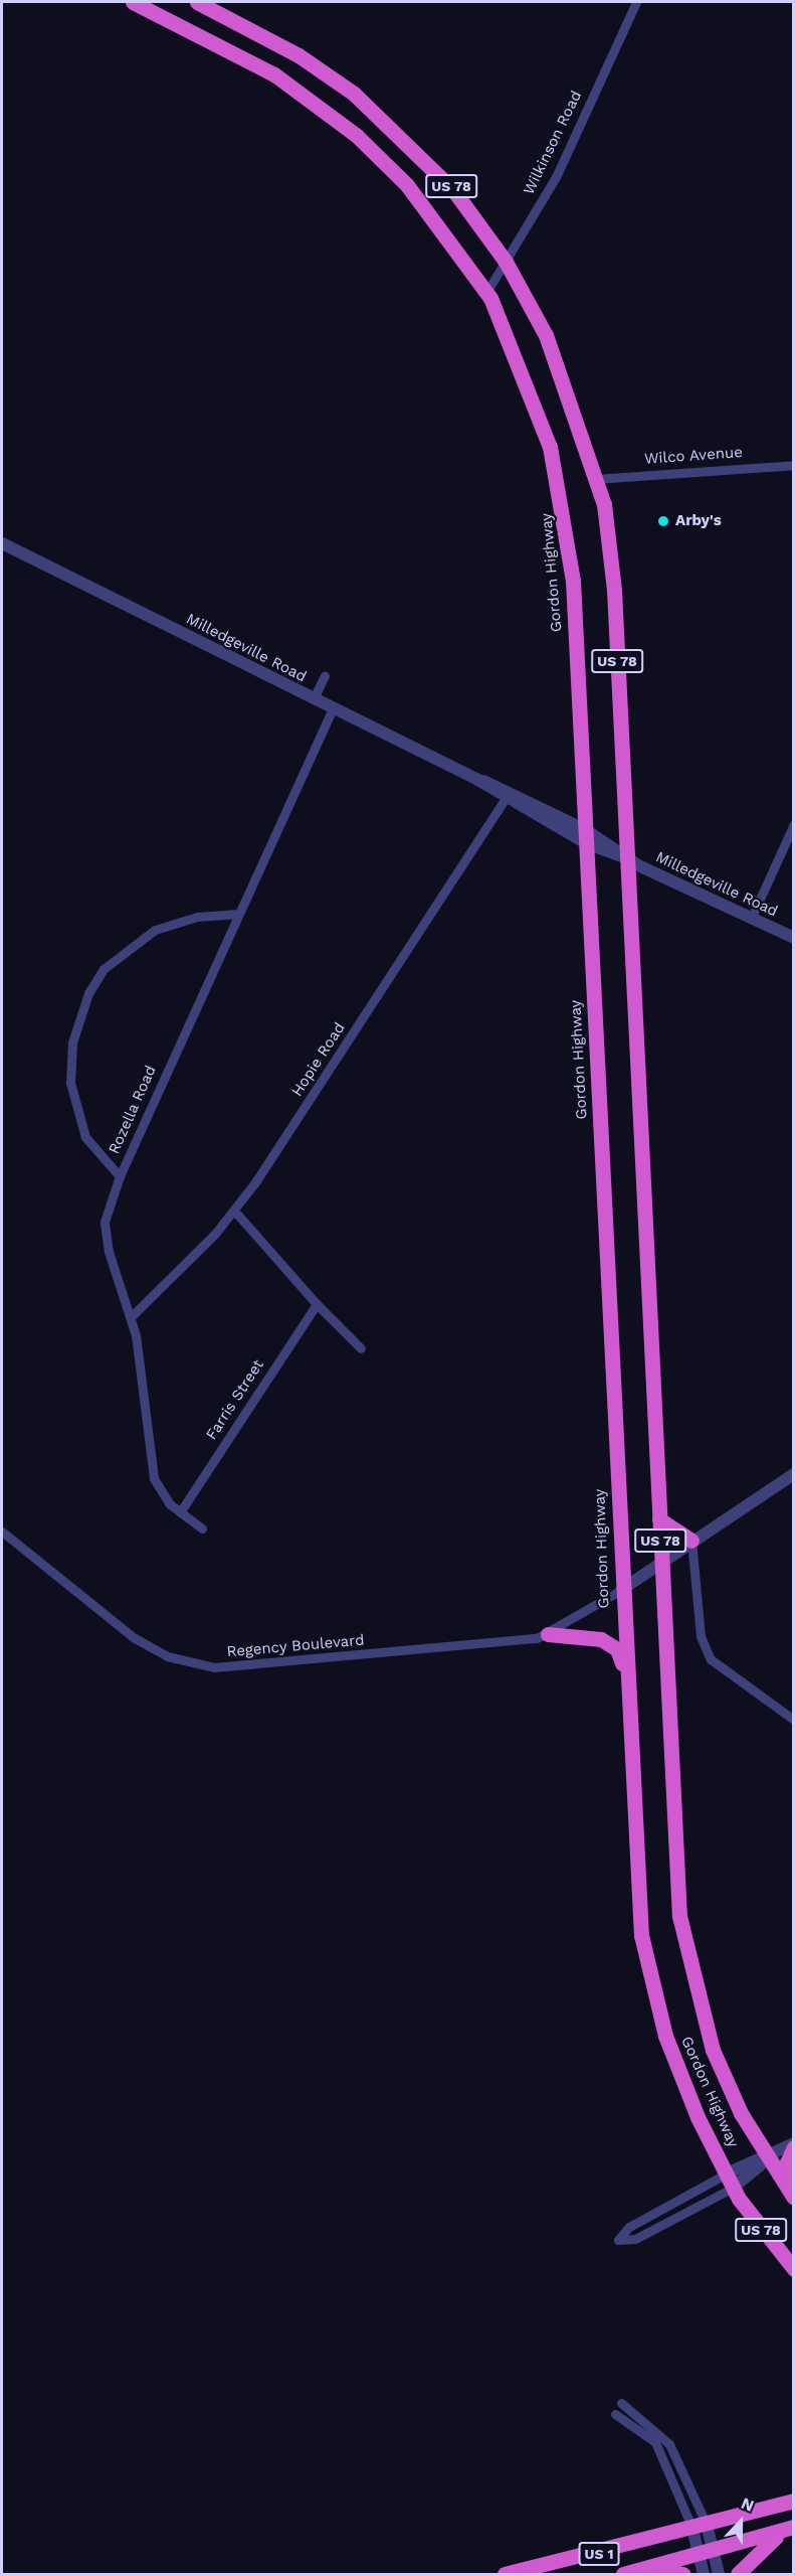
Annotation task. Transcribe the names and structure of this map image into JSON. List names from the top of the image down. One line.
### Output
{"streets":{"highway":["US 78","Gordon Highway","US 1"],"street":["Wilkinson Road","Wilco Avenue","Milledgeville Road","Hopie Road","Rozella Road","Farris Street","Regency Boulevard"]},"crossings":[["Wilkinson Road","Gordon Highway"],["Wilco Avenue","Gordon Highway"],["Gordon Highway","Milledgeville Road"],["Gordon Highway","Regency Boulevard"],["Milledgeville Road","Hopie Road"],["Milledgeville Road","Rozella Road"],["Hopie Road","Rozella Road"],["Rozella Road","Farris Street"]],"places":["Arby's"],"north":"top"}
